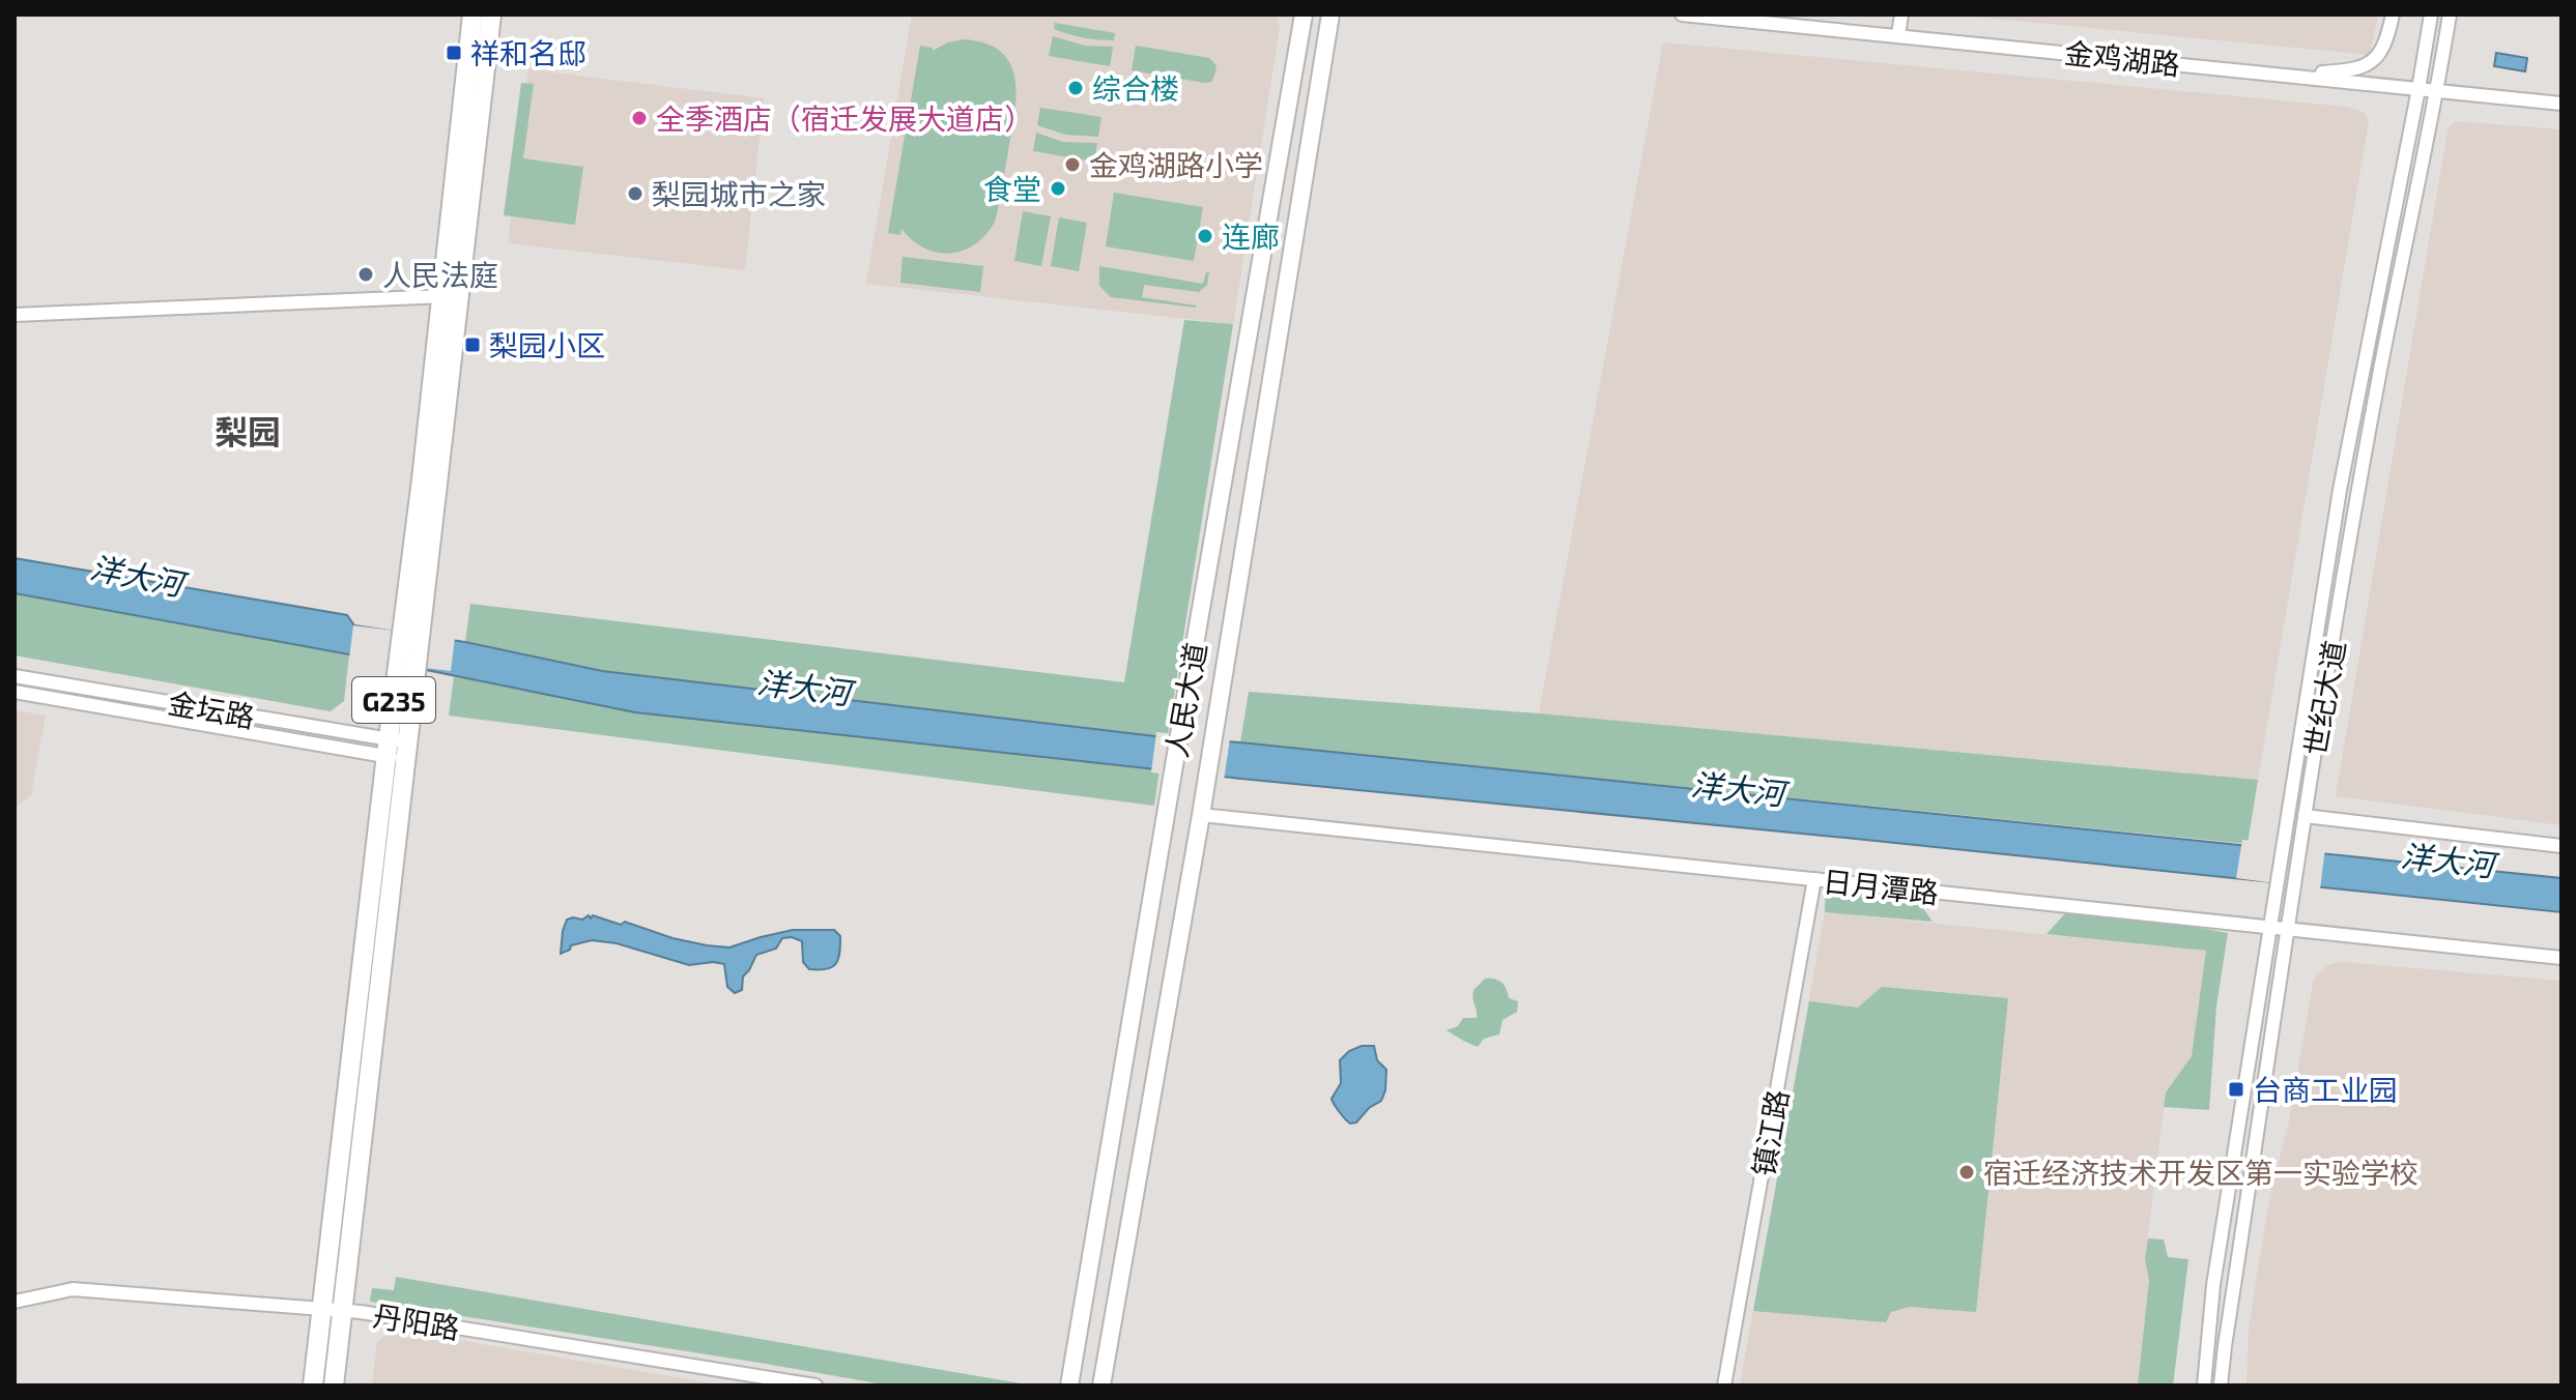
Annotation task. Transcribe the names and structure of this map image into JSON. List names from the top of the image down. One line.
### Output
{"streets":{"highway":["G235"],"main road":["人民大道"],"street":["金鸡湖路","世纪大道","金坛路","日月潭路","镇江路","丹阳路"]},"crossings":[["金鸡湖路","世纪大道"],["世纪大道","日月潭路"],["G235","金坛路"],["G235","丹阳路"],["人民大道","日月潭路"],["日月潭路","镇江路"]],"districts":["梨园"],"water":["洋大河"],"places":{"transit":["祥和名邸","梨园小区","台商工业园"],"other":["综合楼","全季酒店（宿迁发展大道店）","金鸡湖路小学","食堂","梨园城市之家","连廊","人民法庭","宿迁经济技术开发区第一实验学校"]}}
